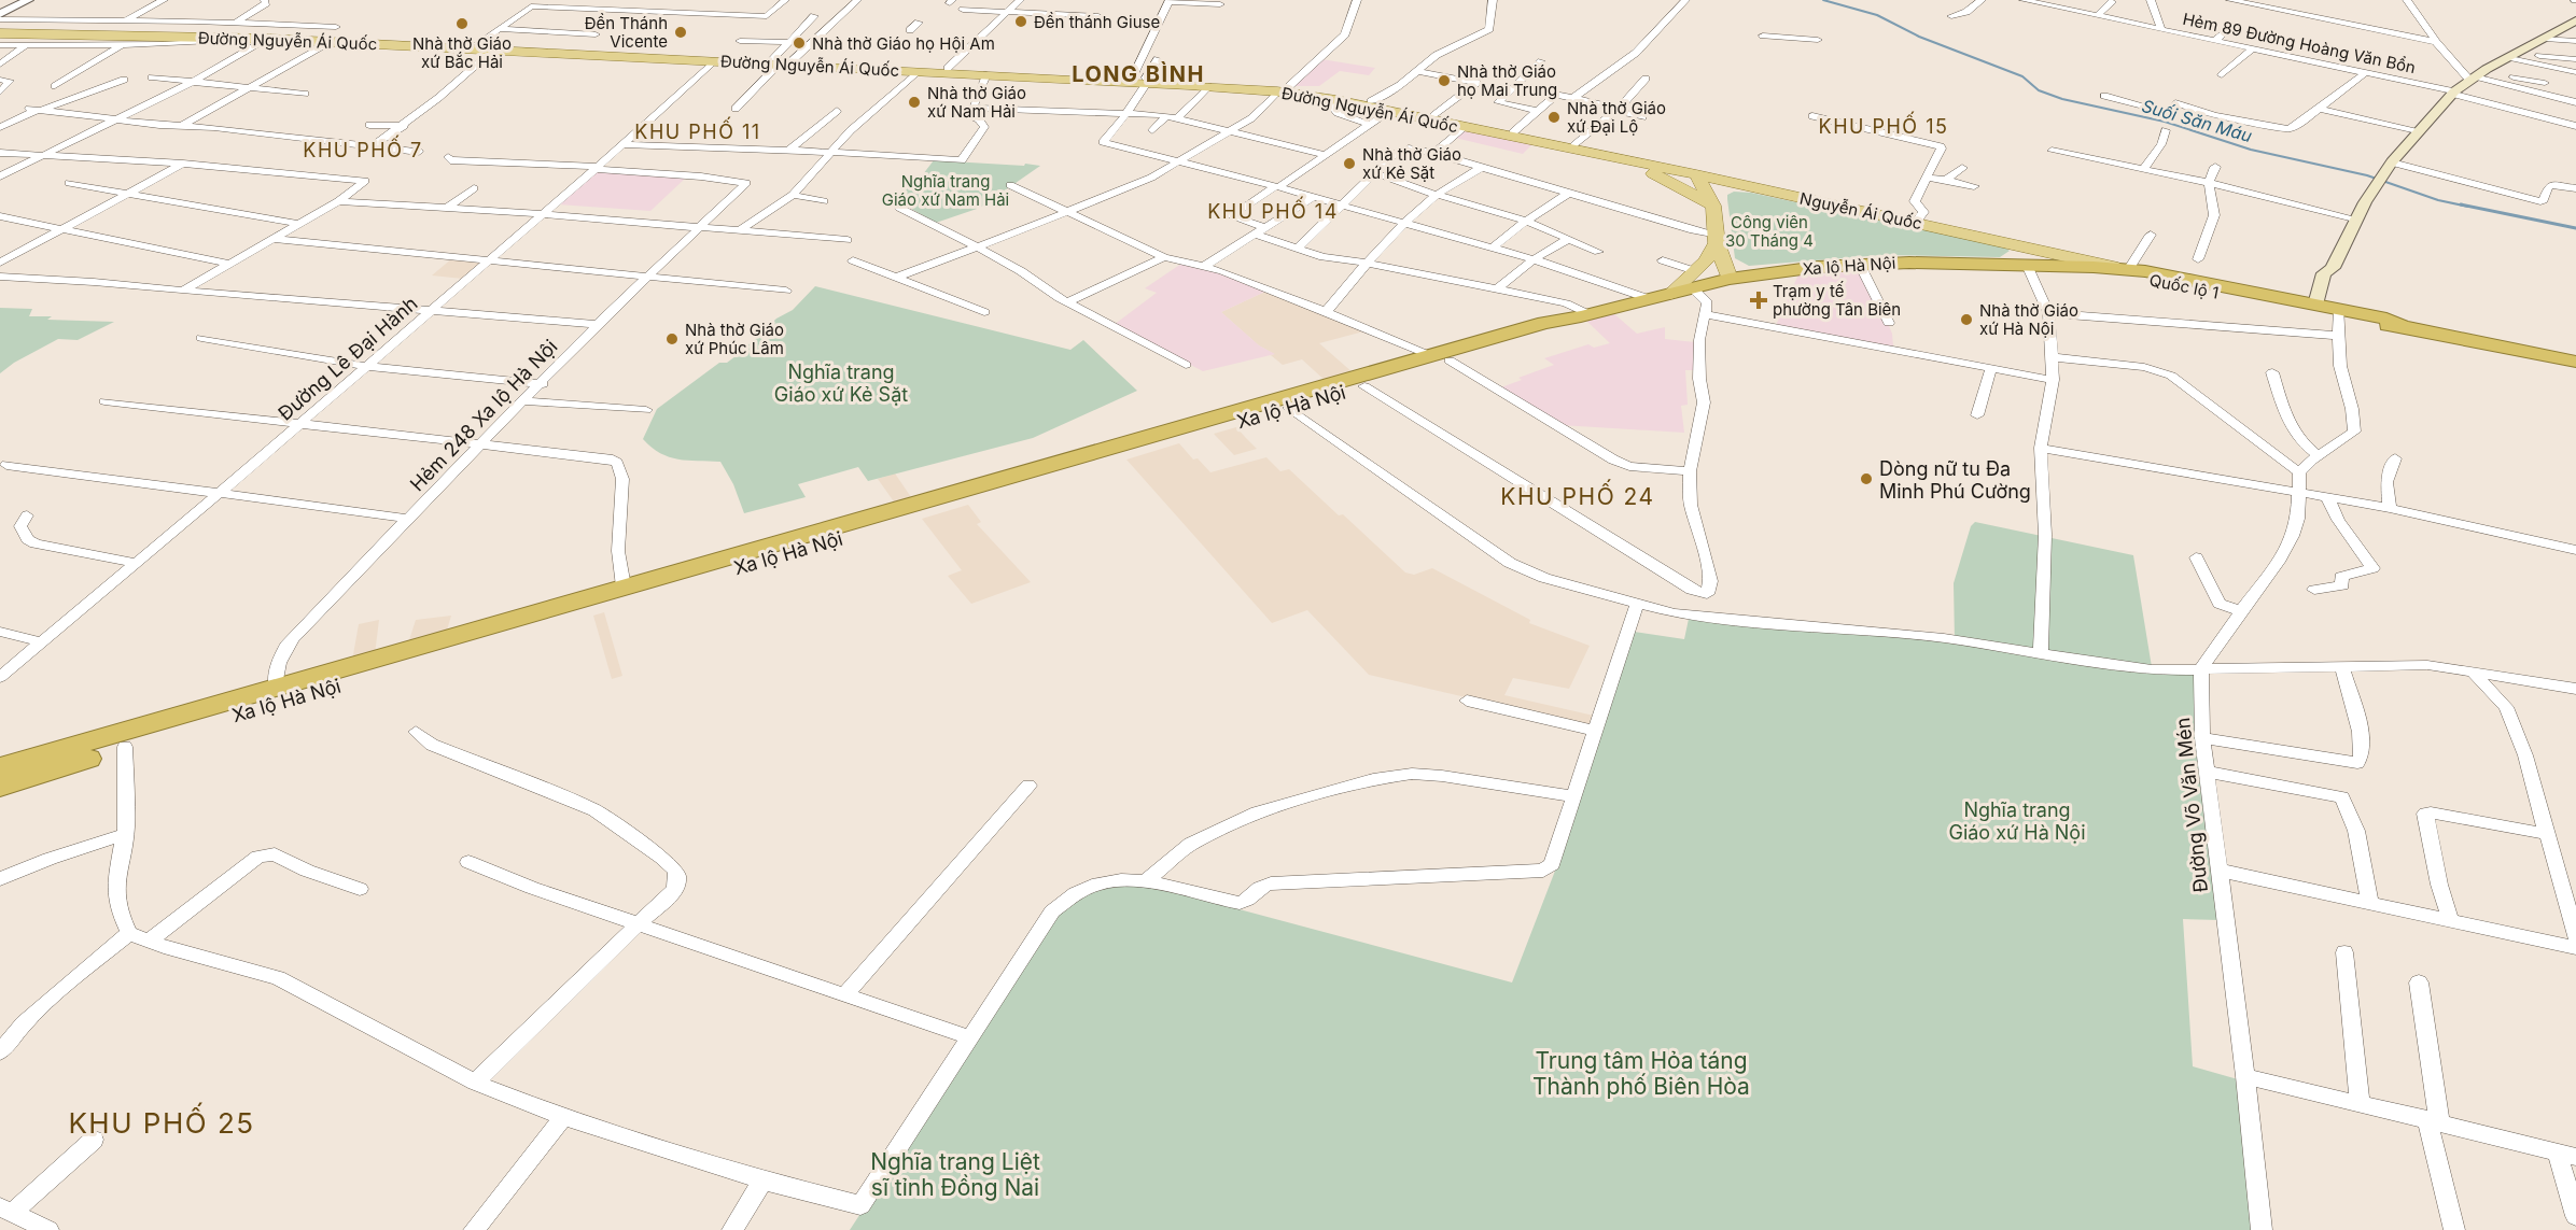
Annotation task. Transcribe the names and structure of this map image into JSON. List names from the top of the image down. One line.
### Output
{"streets":{"highway":["Xa lộ Hà Nội","Quốc lộ 1"],"main road":["Đường Nguyễn Ái Quốc","Nguyễn Ái Quốc"],"street":["Hẻm 89 Đường Hoàng Văn Bổn","Đường Lê Đại Hành","Hẻm 248 Xa lộ Hà Nội","Đường Võ Văn Mén"]},"crossings":[["Đường Nguyễn Ái Quốc","Nguyễn Ái Quốc"],["Đường Nguyễn Ái Quốc","Đường Lê Đại Hành"],["Nguyễn Ái Quốc","Xa lộ Hà Nội"],["Xa lộ Hà Nội","Quốc lộ 1"],["Xa lộ Hà Nội","Hẻm 248 Xa lộ Hà Nội"],["Đường Lê Đại Hành","Hẻm 248 Xa lộ Hà Nội"]],"districts":["LONG BÌNH","KHU PHỐ 15","KHU PHỐ 11","KHU PHỐ 7","KHU PHỐ 14","KHU PHỐ 24","KHU PHỐ 25"],"water":["Suối Săn Máu"],"parks":["Nghĩa trang Giáo xứ Nam Hải","Công viên 30 Tháng 4","Nghĩa trang Giáo xứ Kẻ Sặt","Nghĩa trang Giáo xứ Hà Nội","Trung tâm Hỏa táng Thành phố Biên Hòa","Nghĩa trang Liệt sĩ tỉnh Đồng Nai"],"places":{"other":["Đền thánh Giuse","Nhà thờ Giáo xứ Bắc Hải","Đền Thánh Vicente","Nhà thờ Giáo họ Hội Am","Nhà thờ Giáo họ Mai Trung","Nhà thờ Giáo xứ Nam Hải","Nhà thờ Giáo xứ Đại Lộ","Nhà thờ Giáo xứ Kẻ Sặt","Nhà thờ Giáo xứ Hà Nội","Nhà thờ Giáo xứ Phúc Lâm","Dòng nữ tu Đa Minh Phú Cường"],"health":["Trạm y tế phường Tân Biên"]}}
